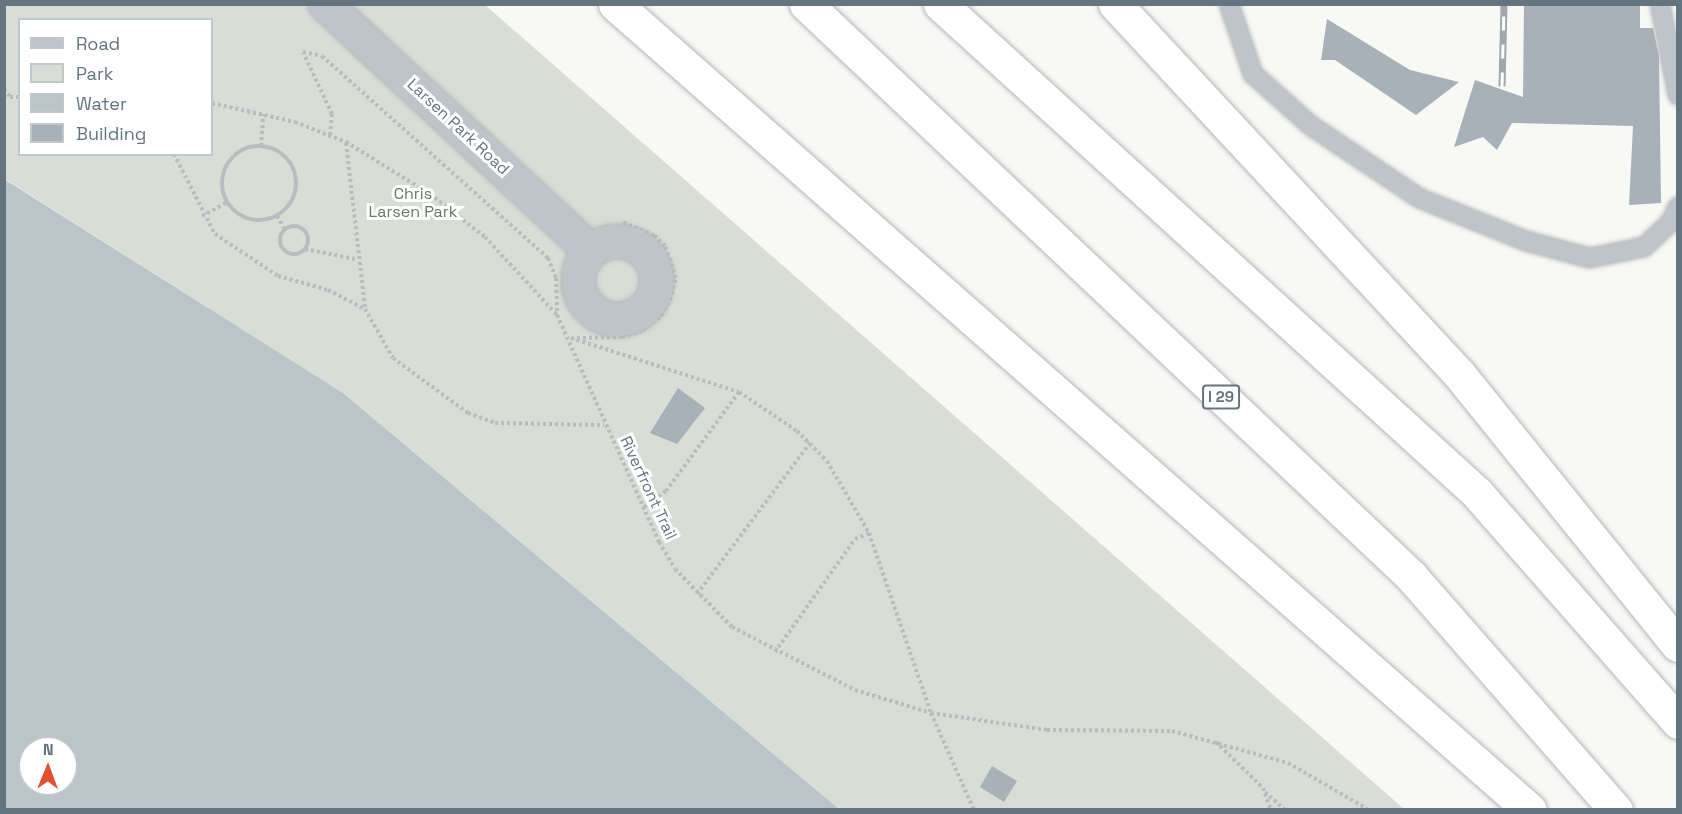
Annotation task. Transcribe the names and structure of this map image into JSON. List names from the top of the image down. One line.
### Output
{"streets":{"highway":["I 29"],"street":["Larsen Park Road"],"path":["Riverfront Trail"]},"parks":["Chris Larsen Park"],"legend":["Road","Park","Water","Building"],"north":"top"}
